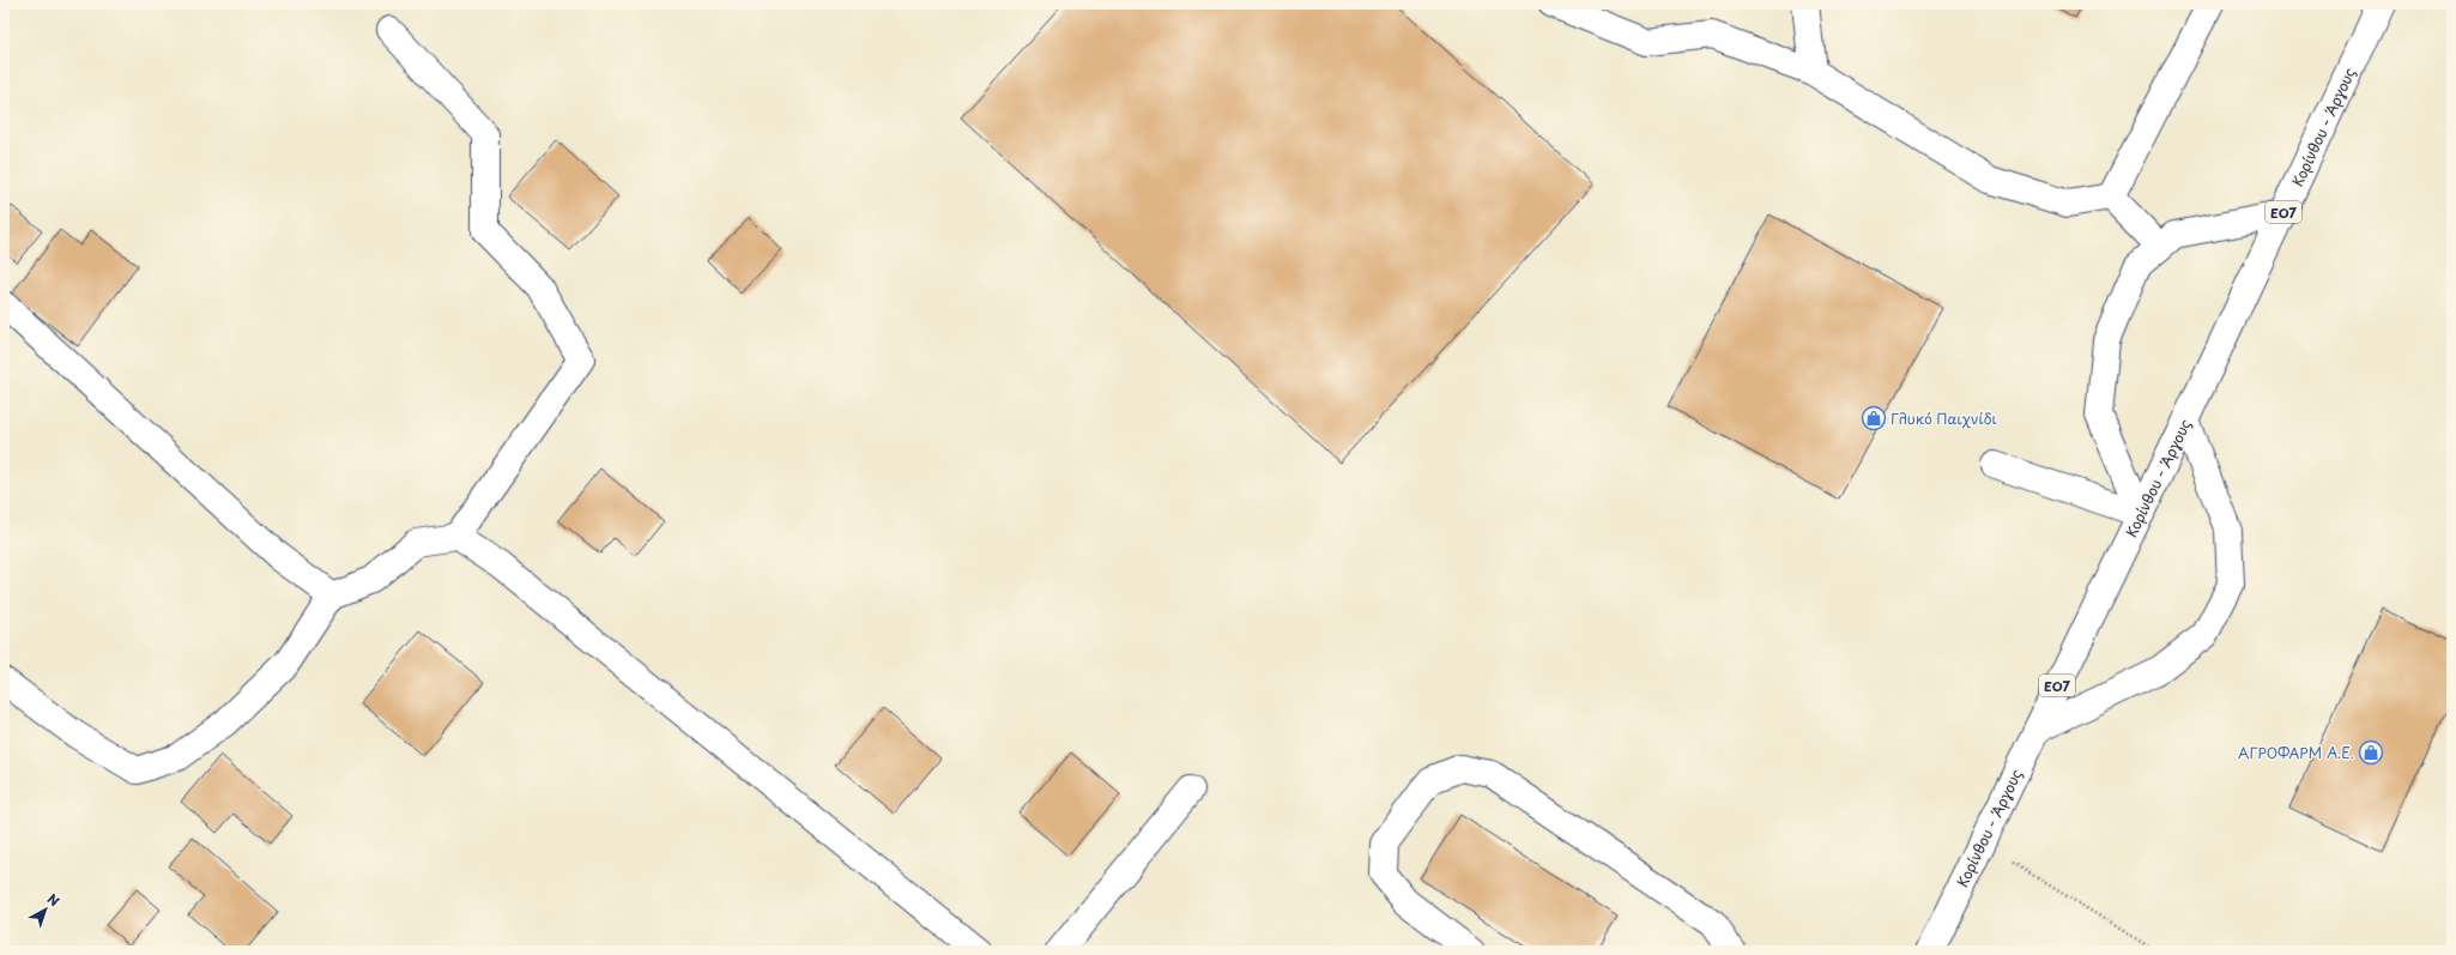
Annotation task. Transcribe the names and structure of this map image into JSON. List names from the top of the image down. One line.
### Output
{"streets":{"street":["Κορίνθου - Άργους","ΕΟ7"]},"places":{"shop":["Γλυκό Παιχνίδι","ΑΓΡΟΦΑΡΜ Α.Ε."]},"north":"top right"}
